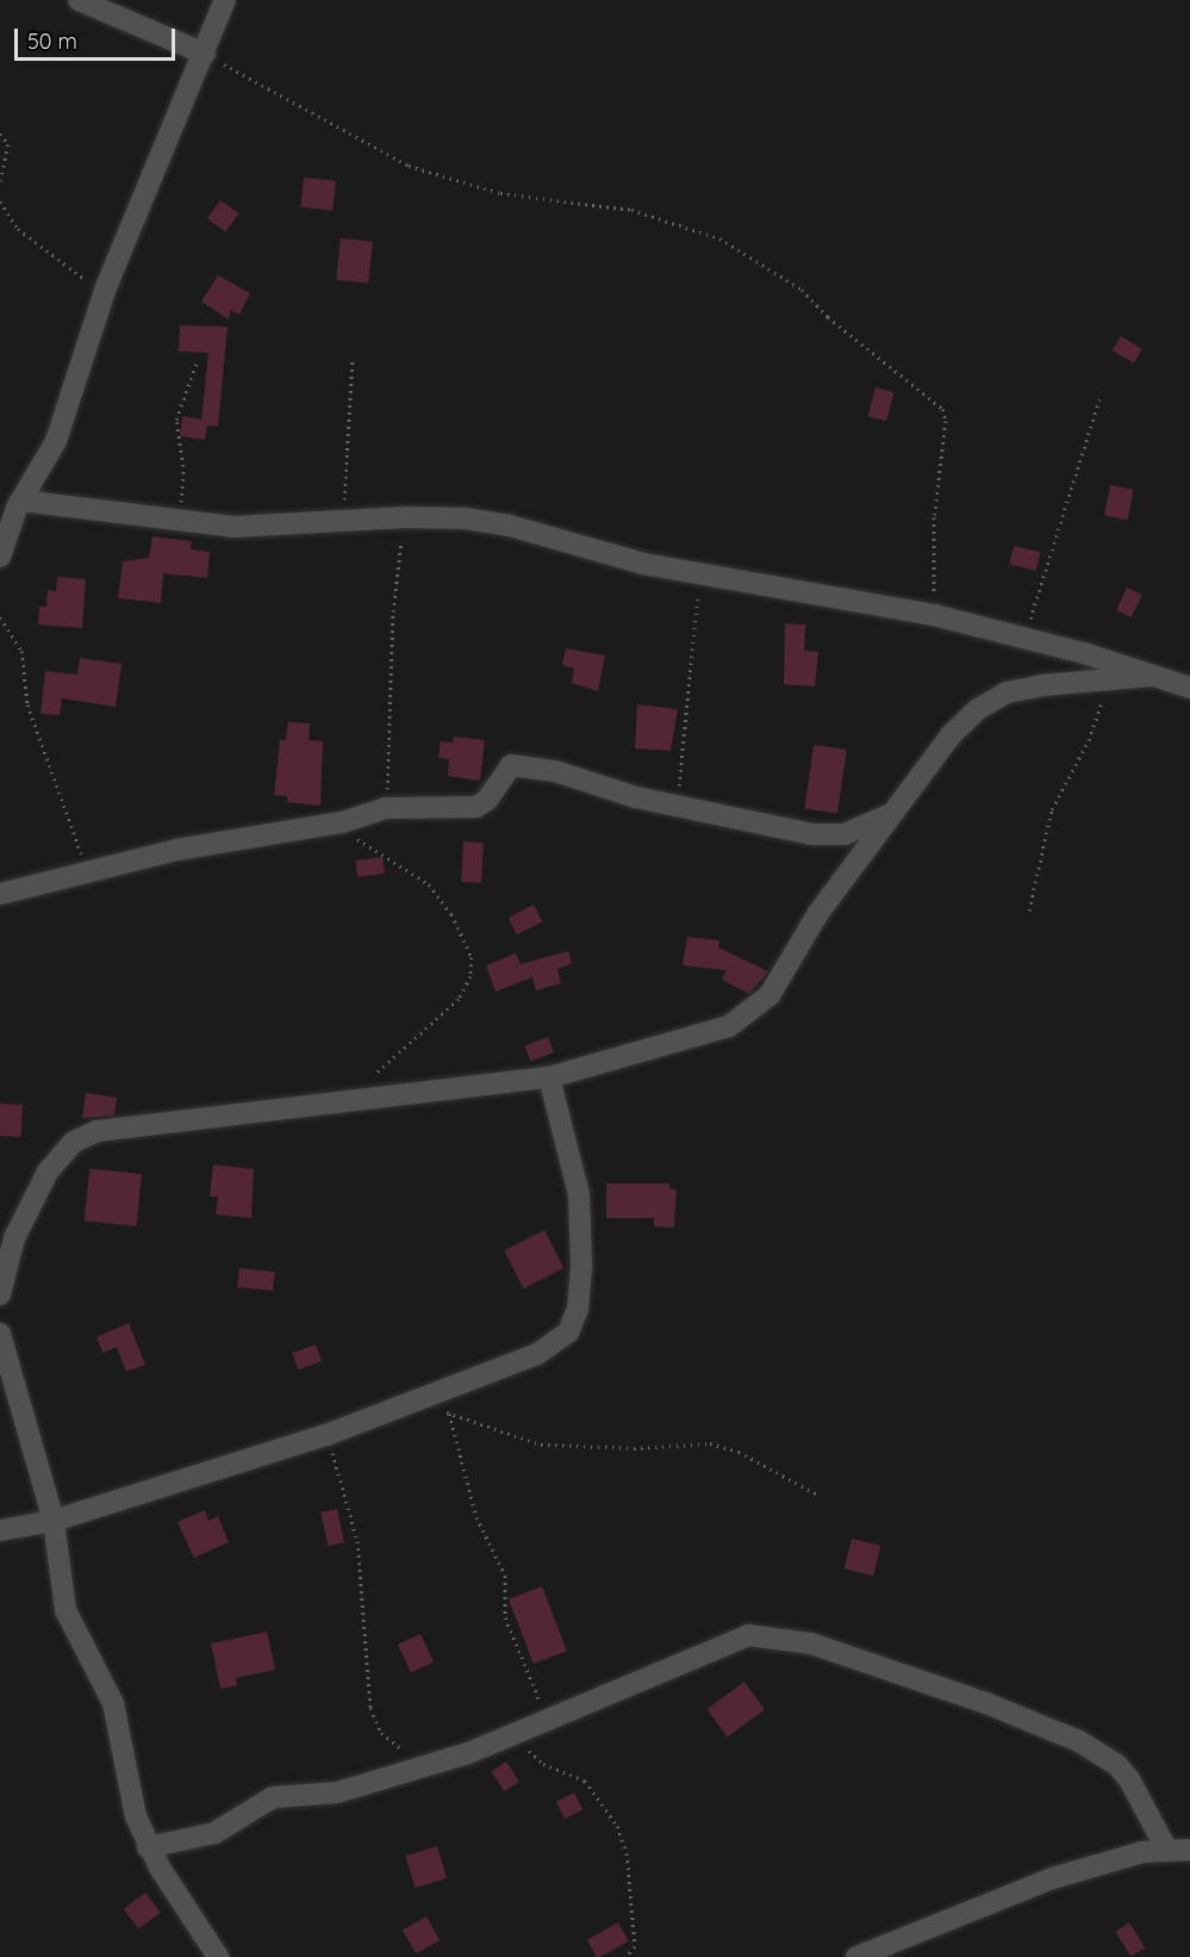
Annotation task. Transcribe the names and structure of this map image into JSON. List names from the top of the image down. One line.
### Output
{"scale_bar":"50 m"}
